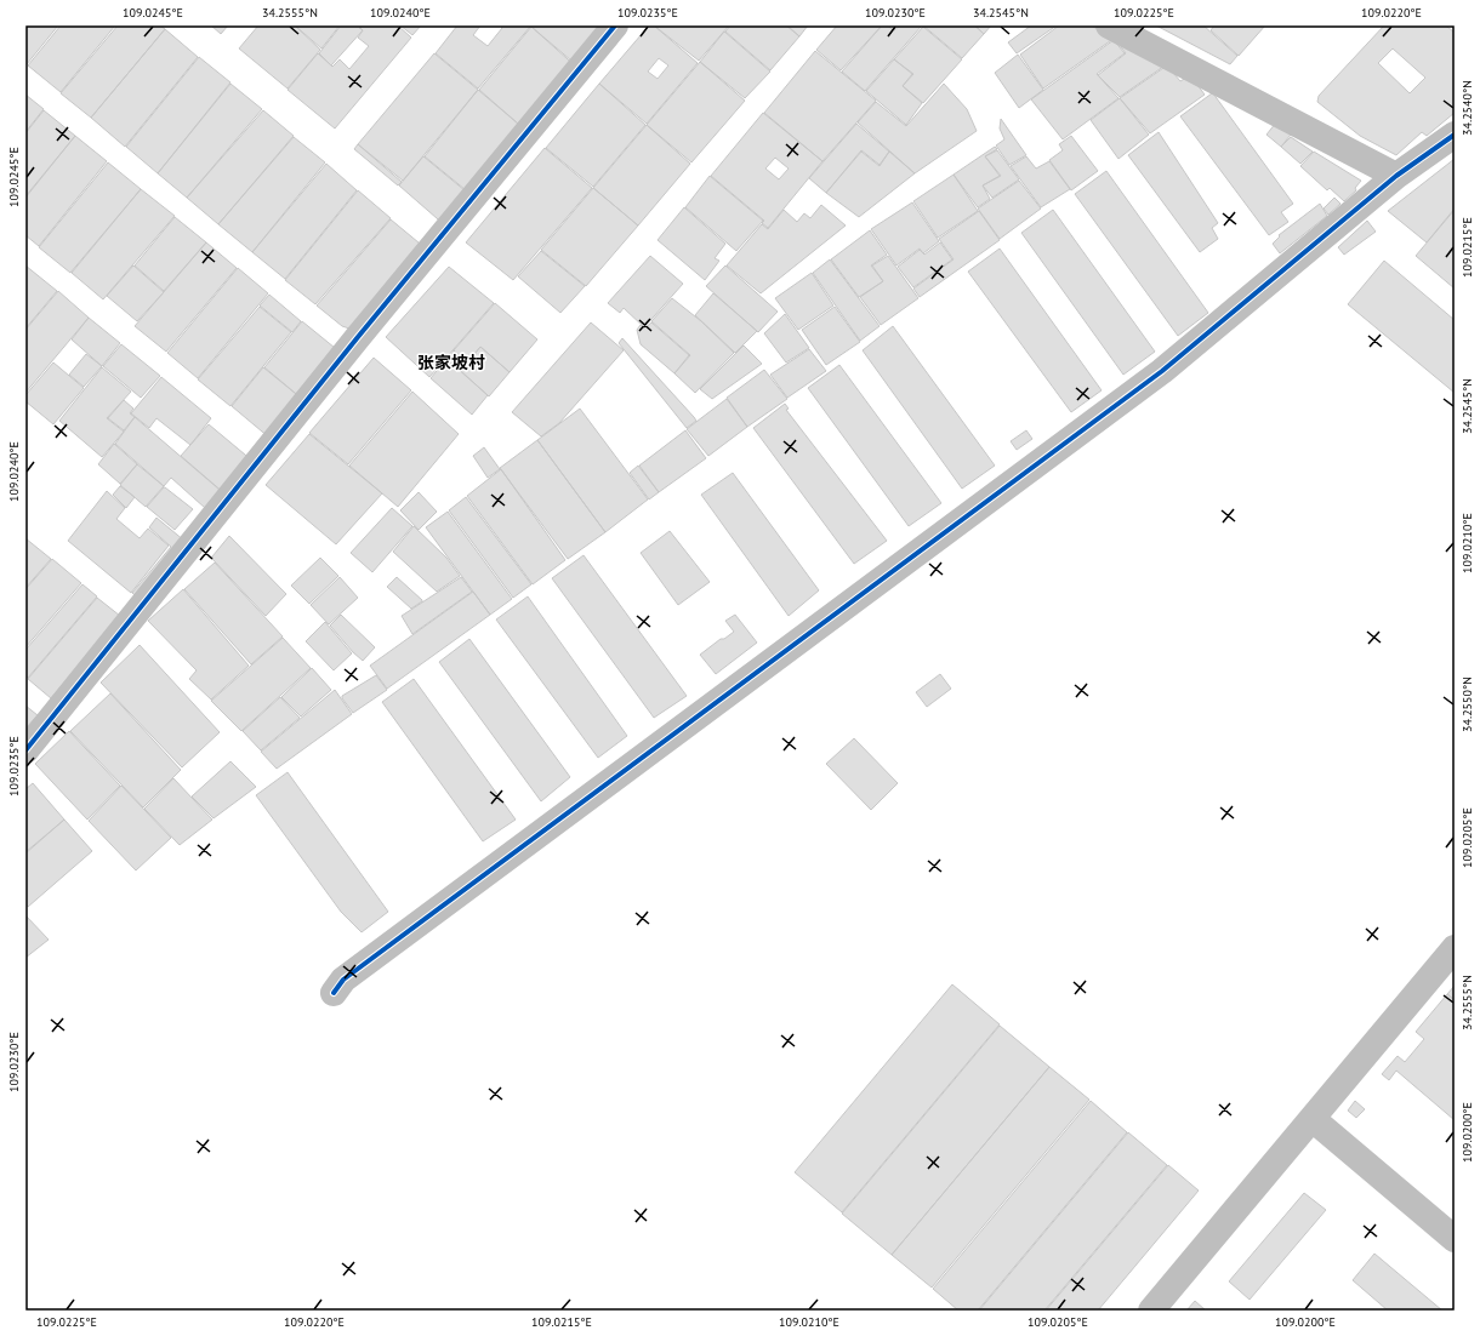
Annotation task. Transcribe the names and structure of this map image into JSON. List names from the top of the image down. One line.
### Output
{"districts":["张家坡村"],"coordinates":["109.0245°E","34.2555°N","109.0240°E","109.0235°E","109.0230°E","34.2545°N","109.0225°E","109.0220°E","34.2540°N","109.0215°E","109.0210°E","34.2550°N","109.0205°E","109.0200°E"]}
